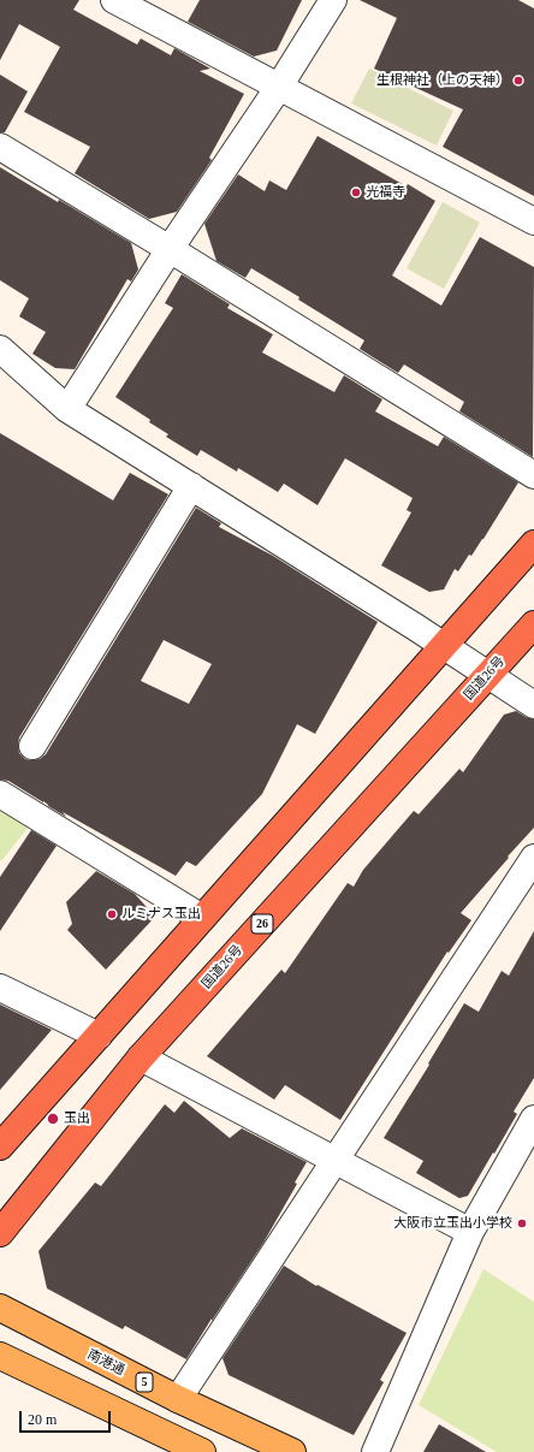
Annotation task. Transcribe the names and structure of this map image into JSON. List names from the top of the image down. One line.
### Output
{"streets":{"highway":["国道26号","26"],"main road":["南港通","5"]},"places":["生根神社（上の天神）","光福寺","ルミナス玉出","玉出","大阪市立玉出小学校"],"scale_bar":"20 m"}
